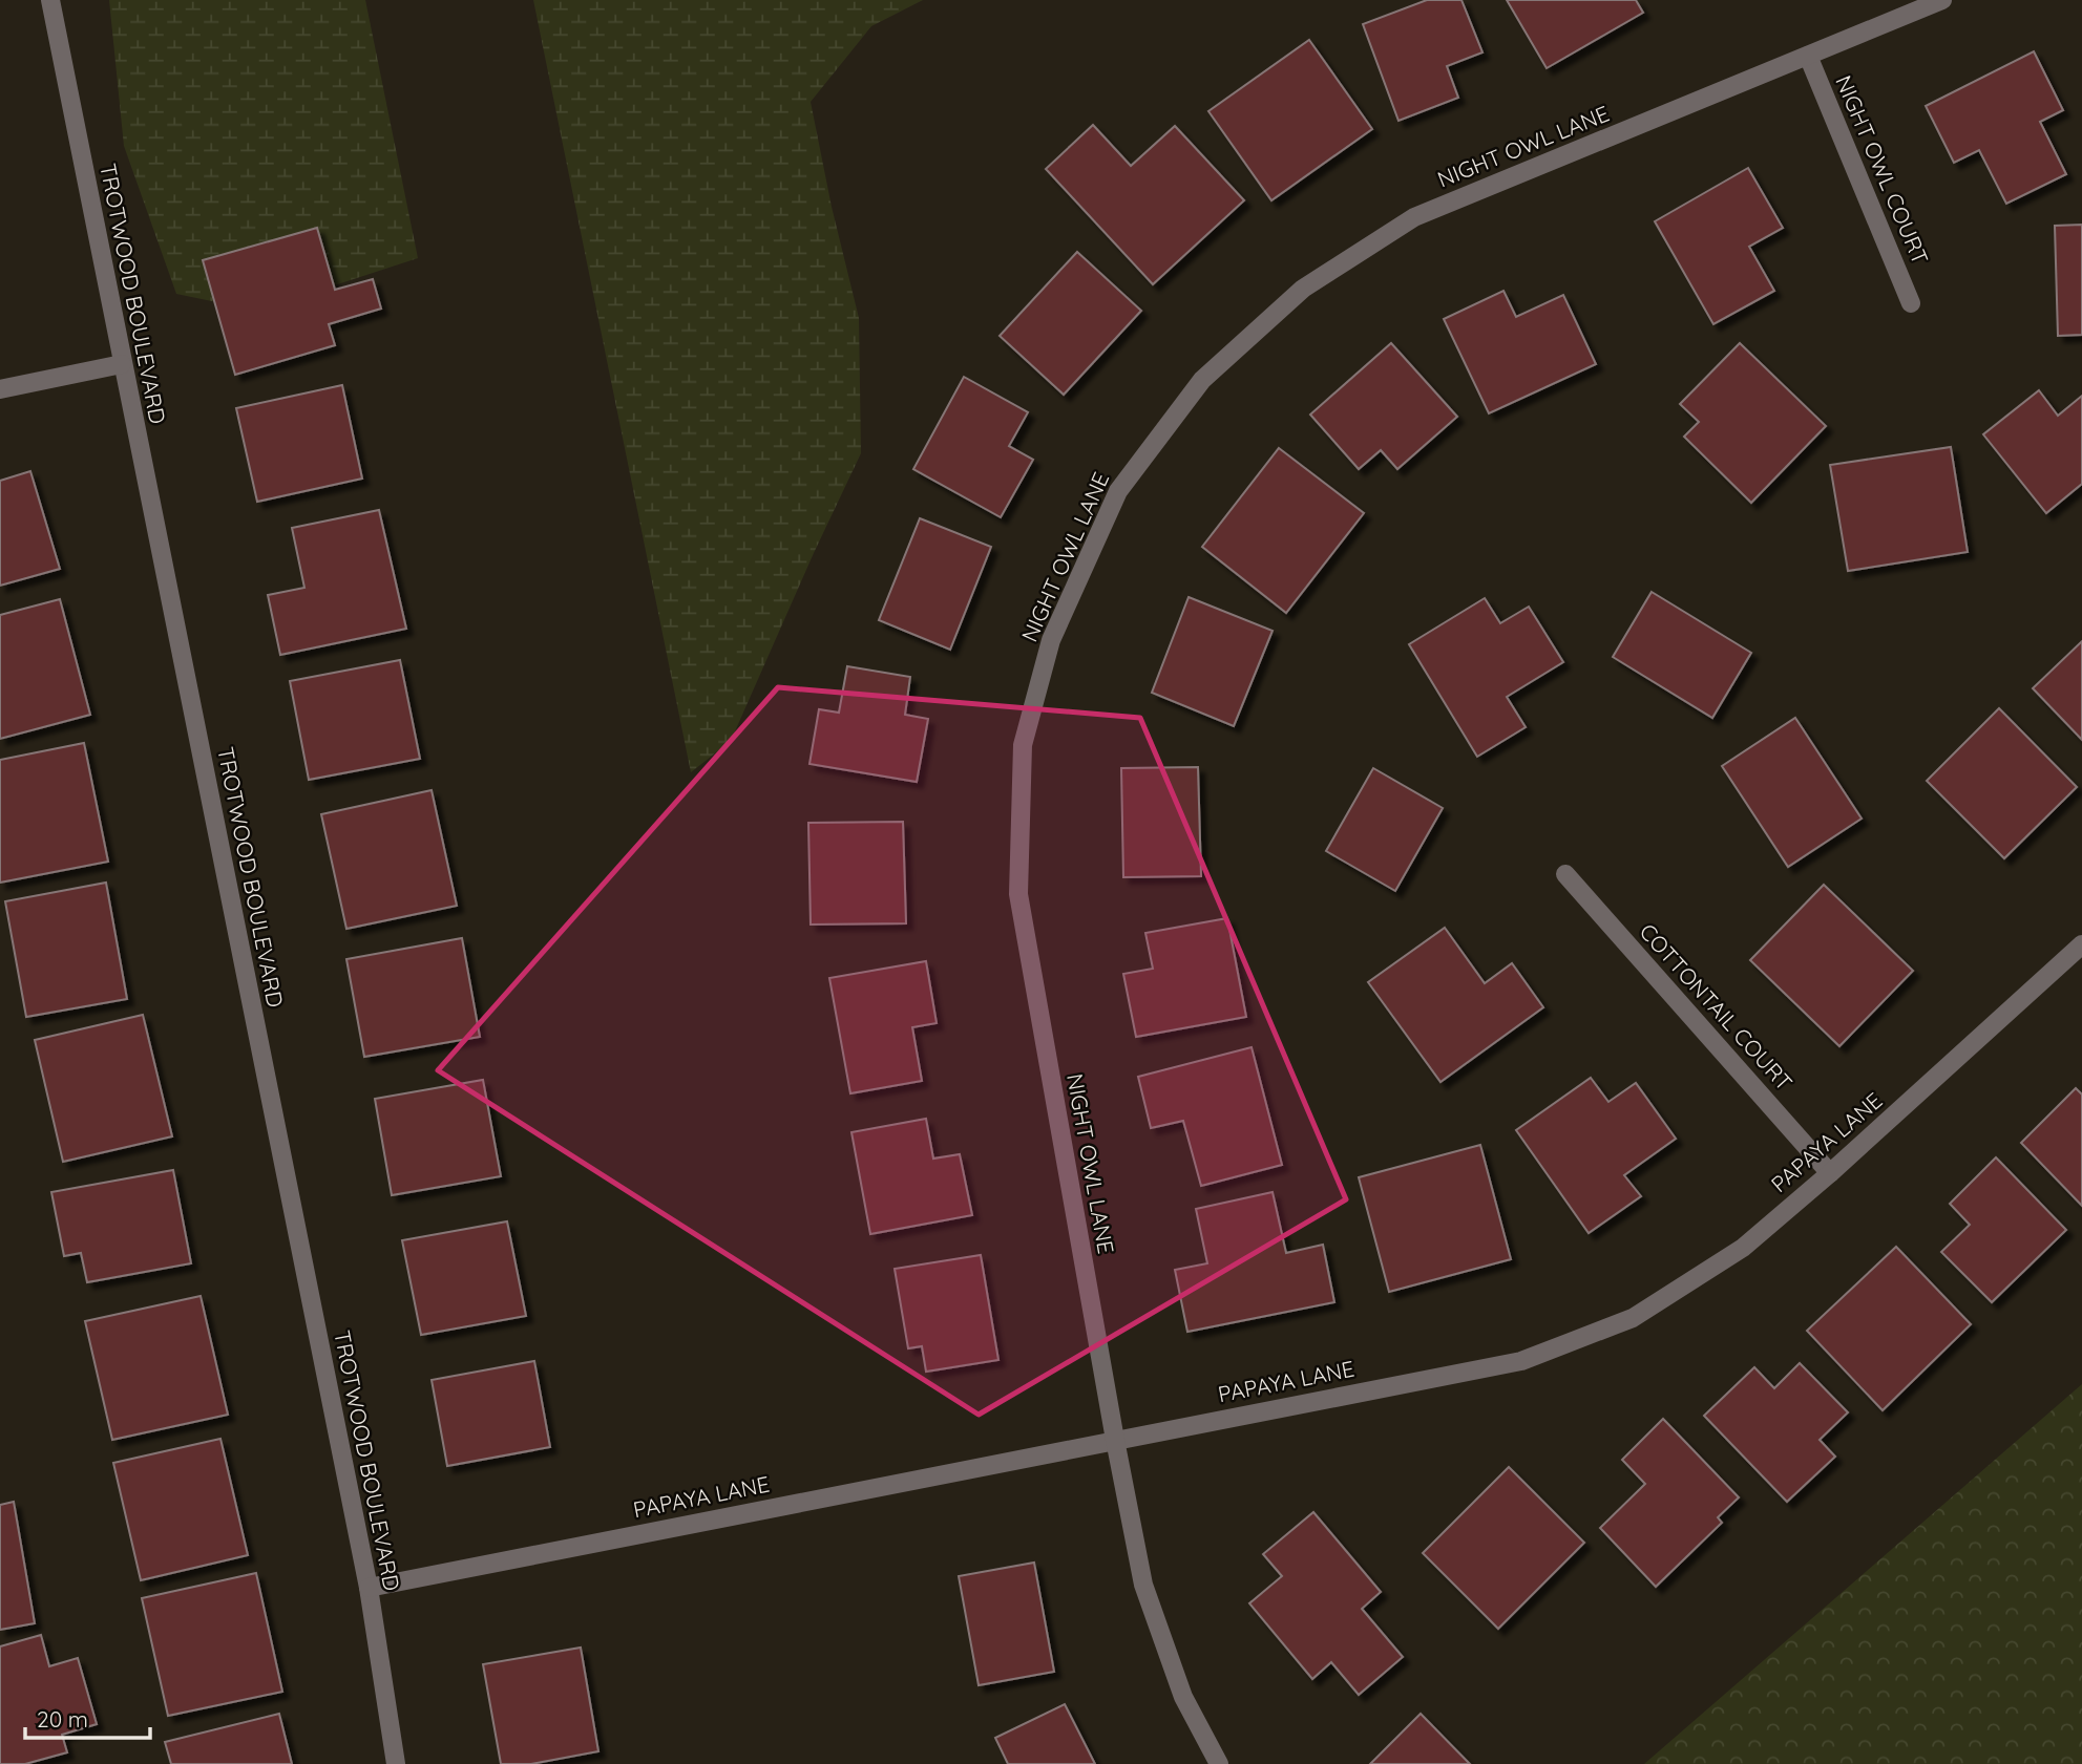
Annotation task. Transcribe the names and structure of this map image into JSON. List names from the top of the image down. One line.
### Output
{"streets":{"street":["NIGHT OWL LANE","NIGHT OWL COURT","TROTWOOD BOULEVARD","COTTONTAIL COURT","PAPAYA LANE"]},"crossings":[["NIGHT OWL LANE","NIGHT OWL COURT"],["NIGHT OWL LANE","PAPAYA LANE"],["TROTWOOD BOULEVARD","PAPAYA LANE"],["COTTONTAIL COURT","PAPAYA LANE"]],"scale_bar":"20 m"}
